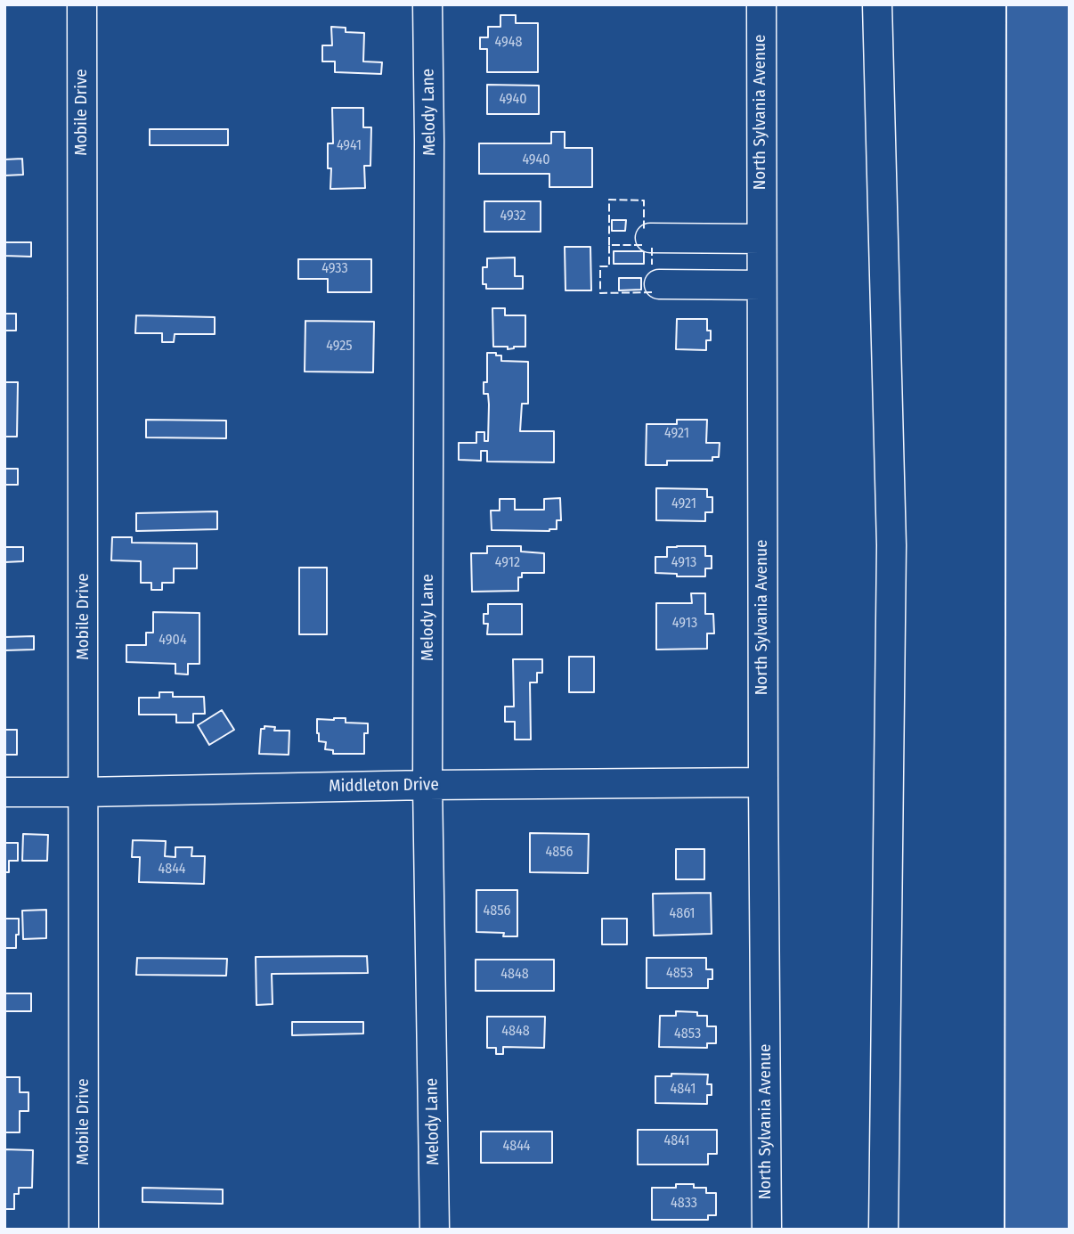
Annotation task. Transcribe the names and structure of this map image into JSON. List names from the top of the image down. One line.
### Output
{"streets":{"street":["Mobile Drive","Melody Lane","North Sylvania Avenue","Middleton Drive"]},"crossings":[["Mobile Drive","Middleton Drive"],["Melody Lane","Middleton Drive"],["North Sylvania Avenue","Middleton Drive"]],"house_numbers":["4948","4940","4941","4940","4932","4933","4925","4921","4921","4912","4913","4913","4904","4856","4844","4856","4861","4853","4848","4848","4853","4841","4841","4844","4833"]}
